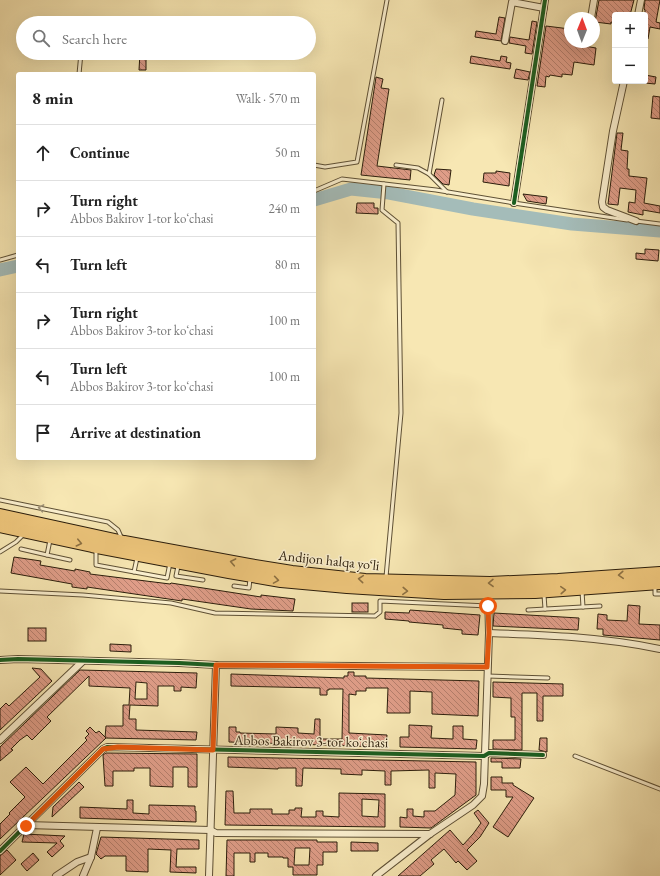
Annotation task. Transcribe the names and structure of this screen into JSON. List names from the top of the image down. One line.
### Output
{"streets":{"highway":["Andijon halqa yo‘li"],"street":["Abbos Bakirov 3-tor koʻchasi"]},"north":"top","page":{"map_buttons":["+","−"],"search":"Search here","heading":["8 min","Walk · 570 m"],"list":[["Continue","50 m"],["Turn right","Abbos Bakirov 1-tor koʻchasi","240 m"],["Turn left","80 m"],["Turn right","Abbos Bakirov 3-tor koʻchasi","100 m"],["Turn left","Abbos Bakirov 3-tor koʻchasi","100 m"],"Arrive at destination"]}}
